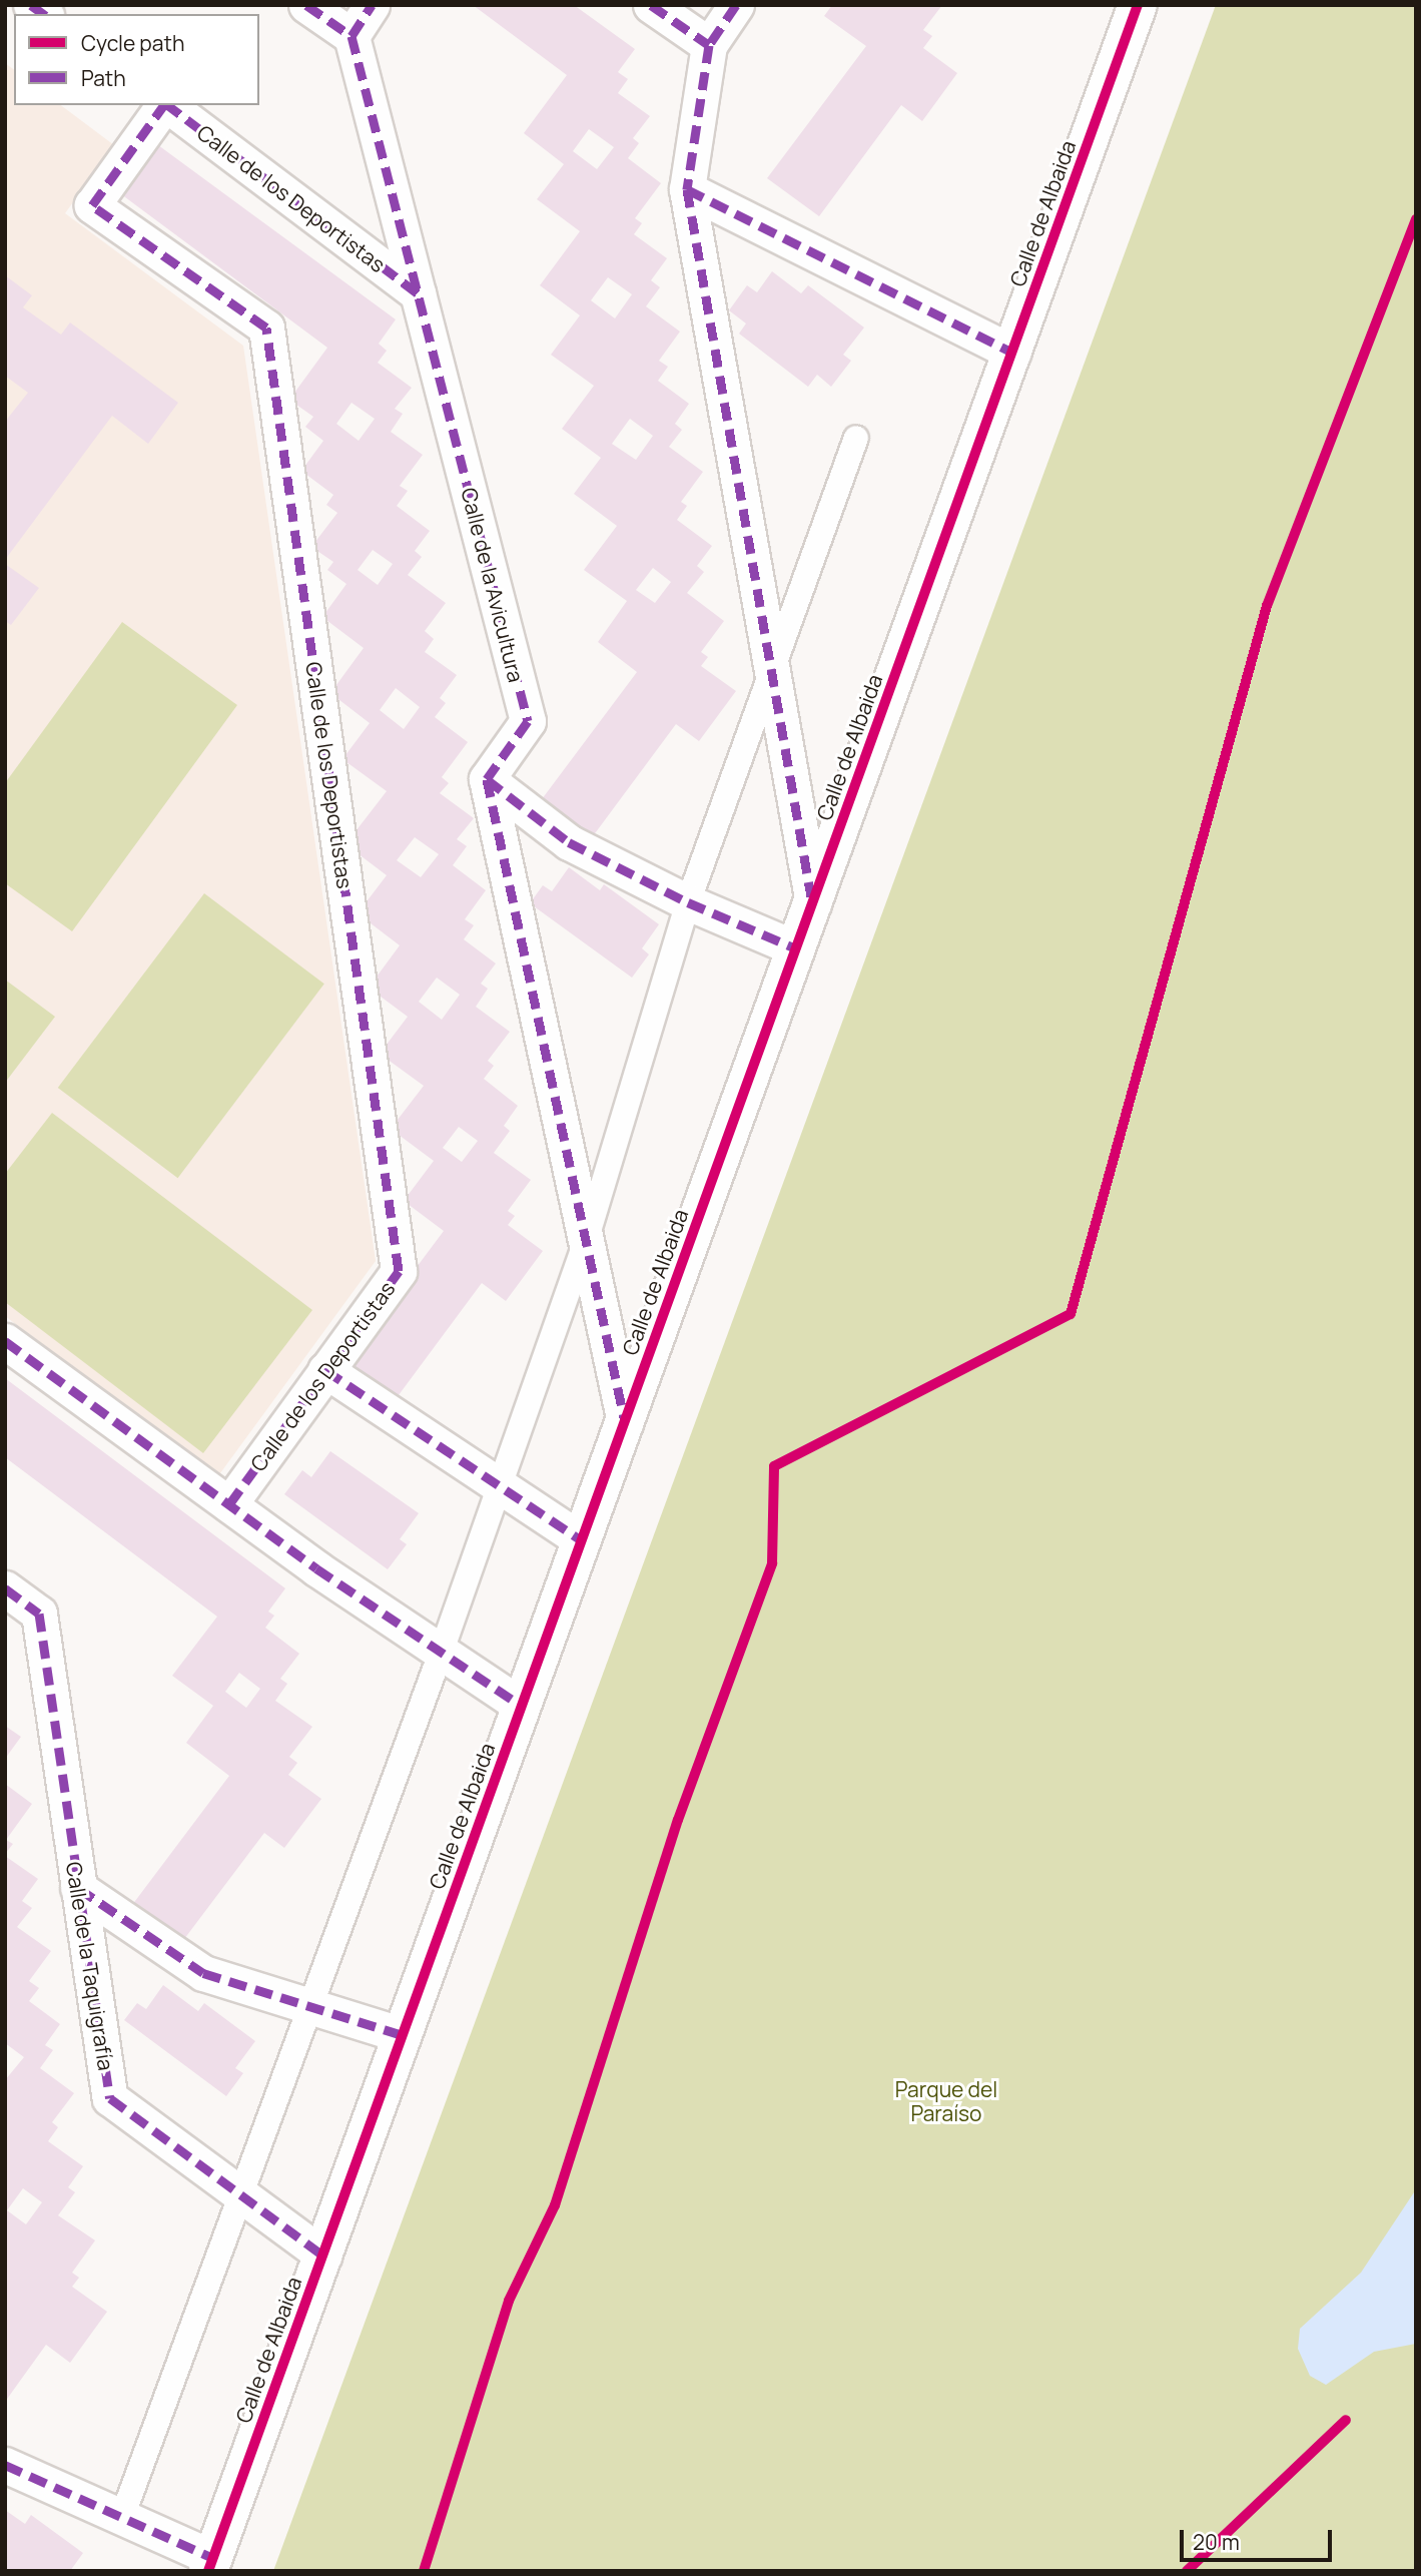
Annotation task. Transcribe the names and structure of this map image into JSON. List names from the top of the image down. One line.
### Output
{"streets":{"street":["Calle de los Deportistas","Calle de Albaida","Calle de la Avicultura","Calle de la Taquigrafía"]},"crossings":[["Calle de los Deportistas","Calle de la Avicultura"],["Calle de Albaida","Calle de la Taquigrafía"]],"parks":["Parque del Paraíso"],"legend":["Cycle path","Path"],"scale_bar":"20 m"}
